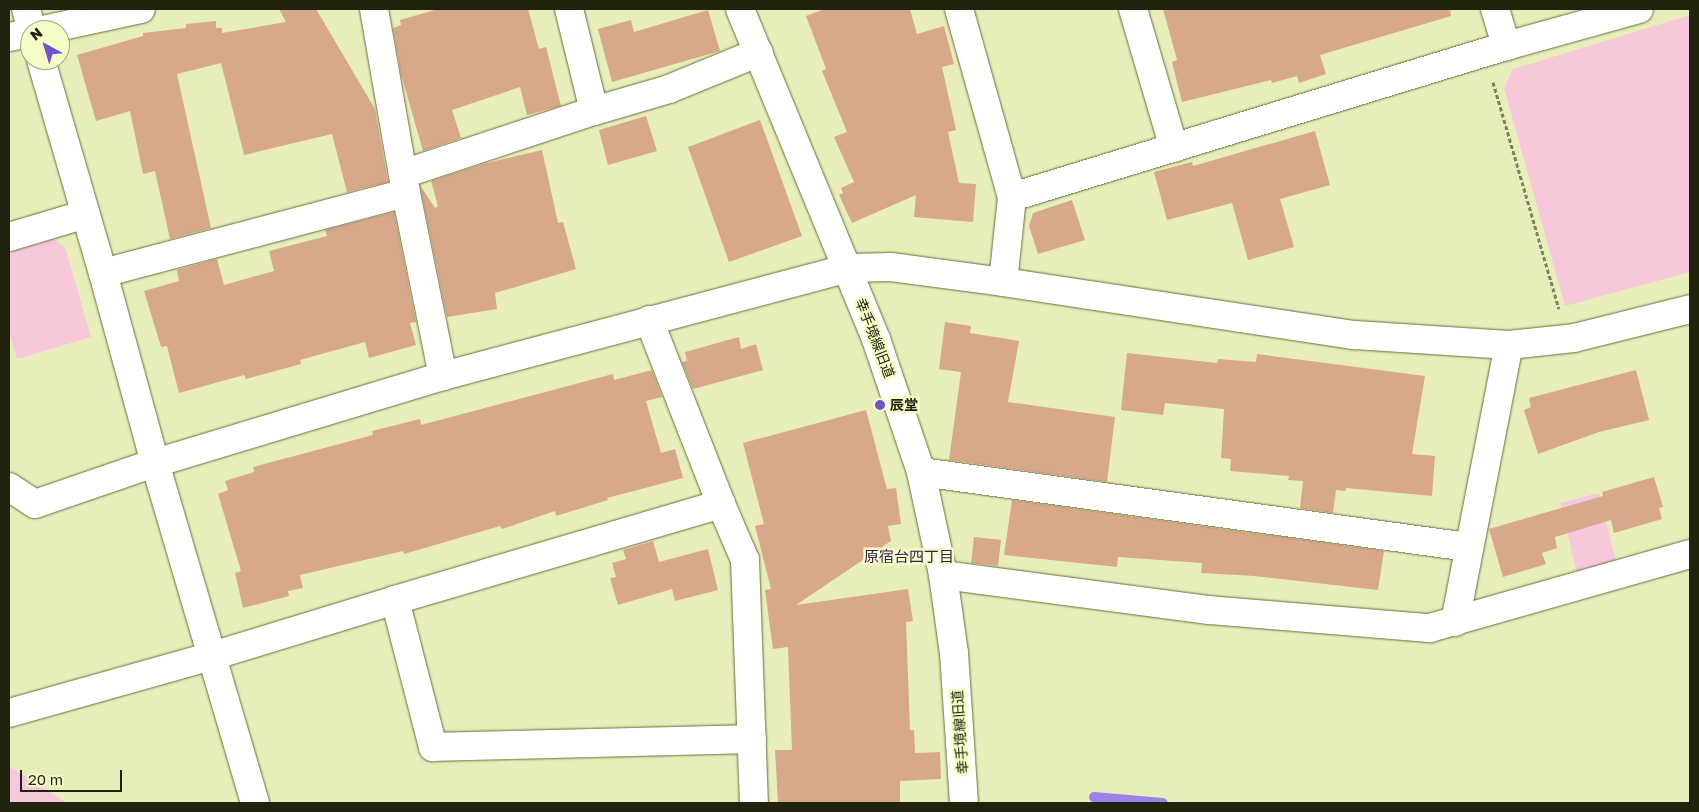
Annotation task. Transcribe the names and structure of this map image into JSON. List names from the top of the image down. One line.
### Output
{"streets":{"street":["幸手境線旧道"]},"districts":["原宿台四丁目"],"places":["辰堂"],"scale_bar":"20 m","north":"top left"}
